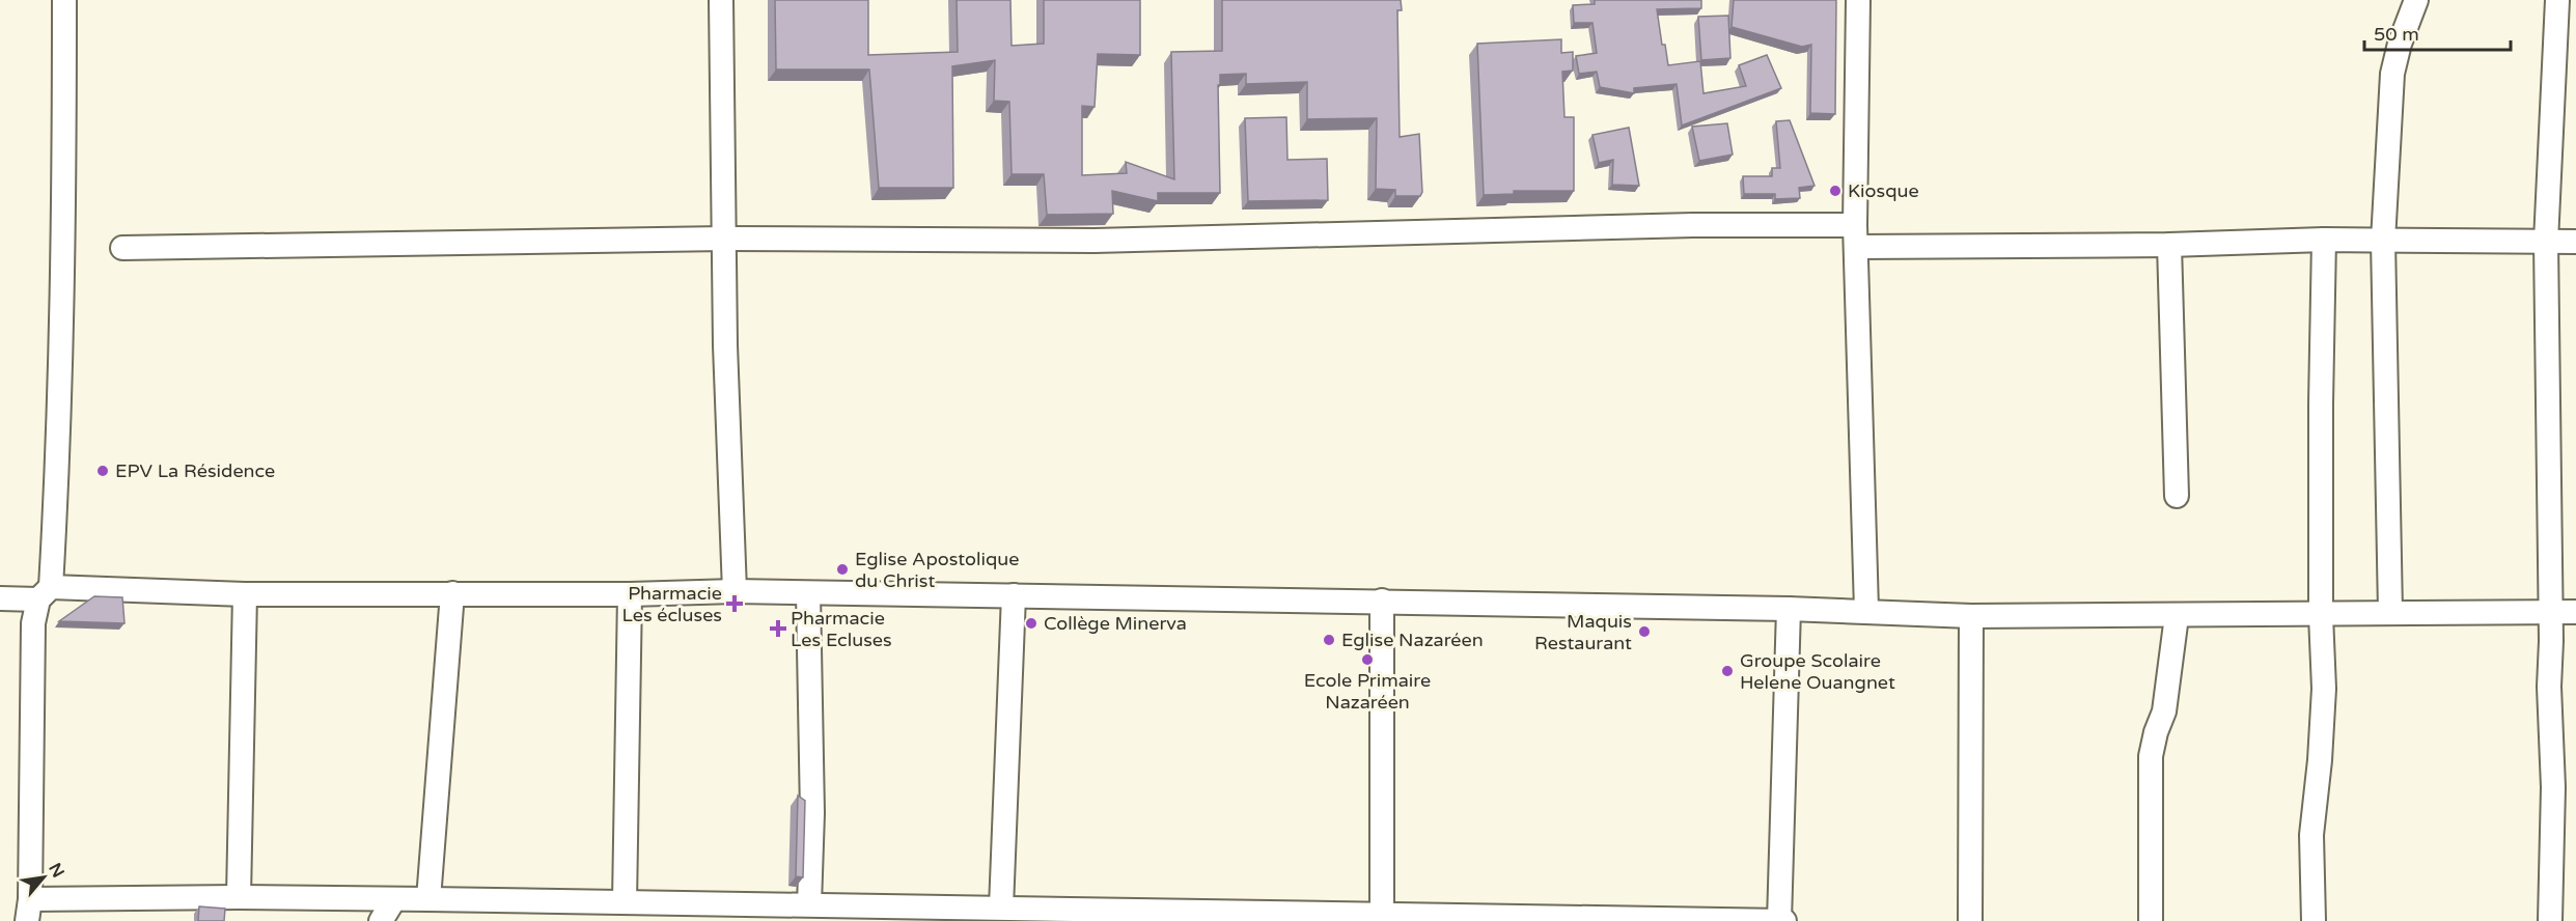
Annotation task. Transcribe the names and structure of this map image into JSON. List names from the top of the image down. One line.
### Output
{"places":{"other":["Kiosque","EPV La Résidence","Eglise Apostolique du Christ","Collège Minerva","Maquis Restaurant","Eglise Nazaréen","Ecole Primaire Nazaréen","Groupe Scolaire Helene Ouangnet"],"health":["Pharmacie Les écluses","Pharmacie Les Ecluses"]},"scale_bar":"50 m","north":"top right"}
